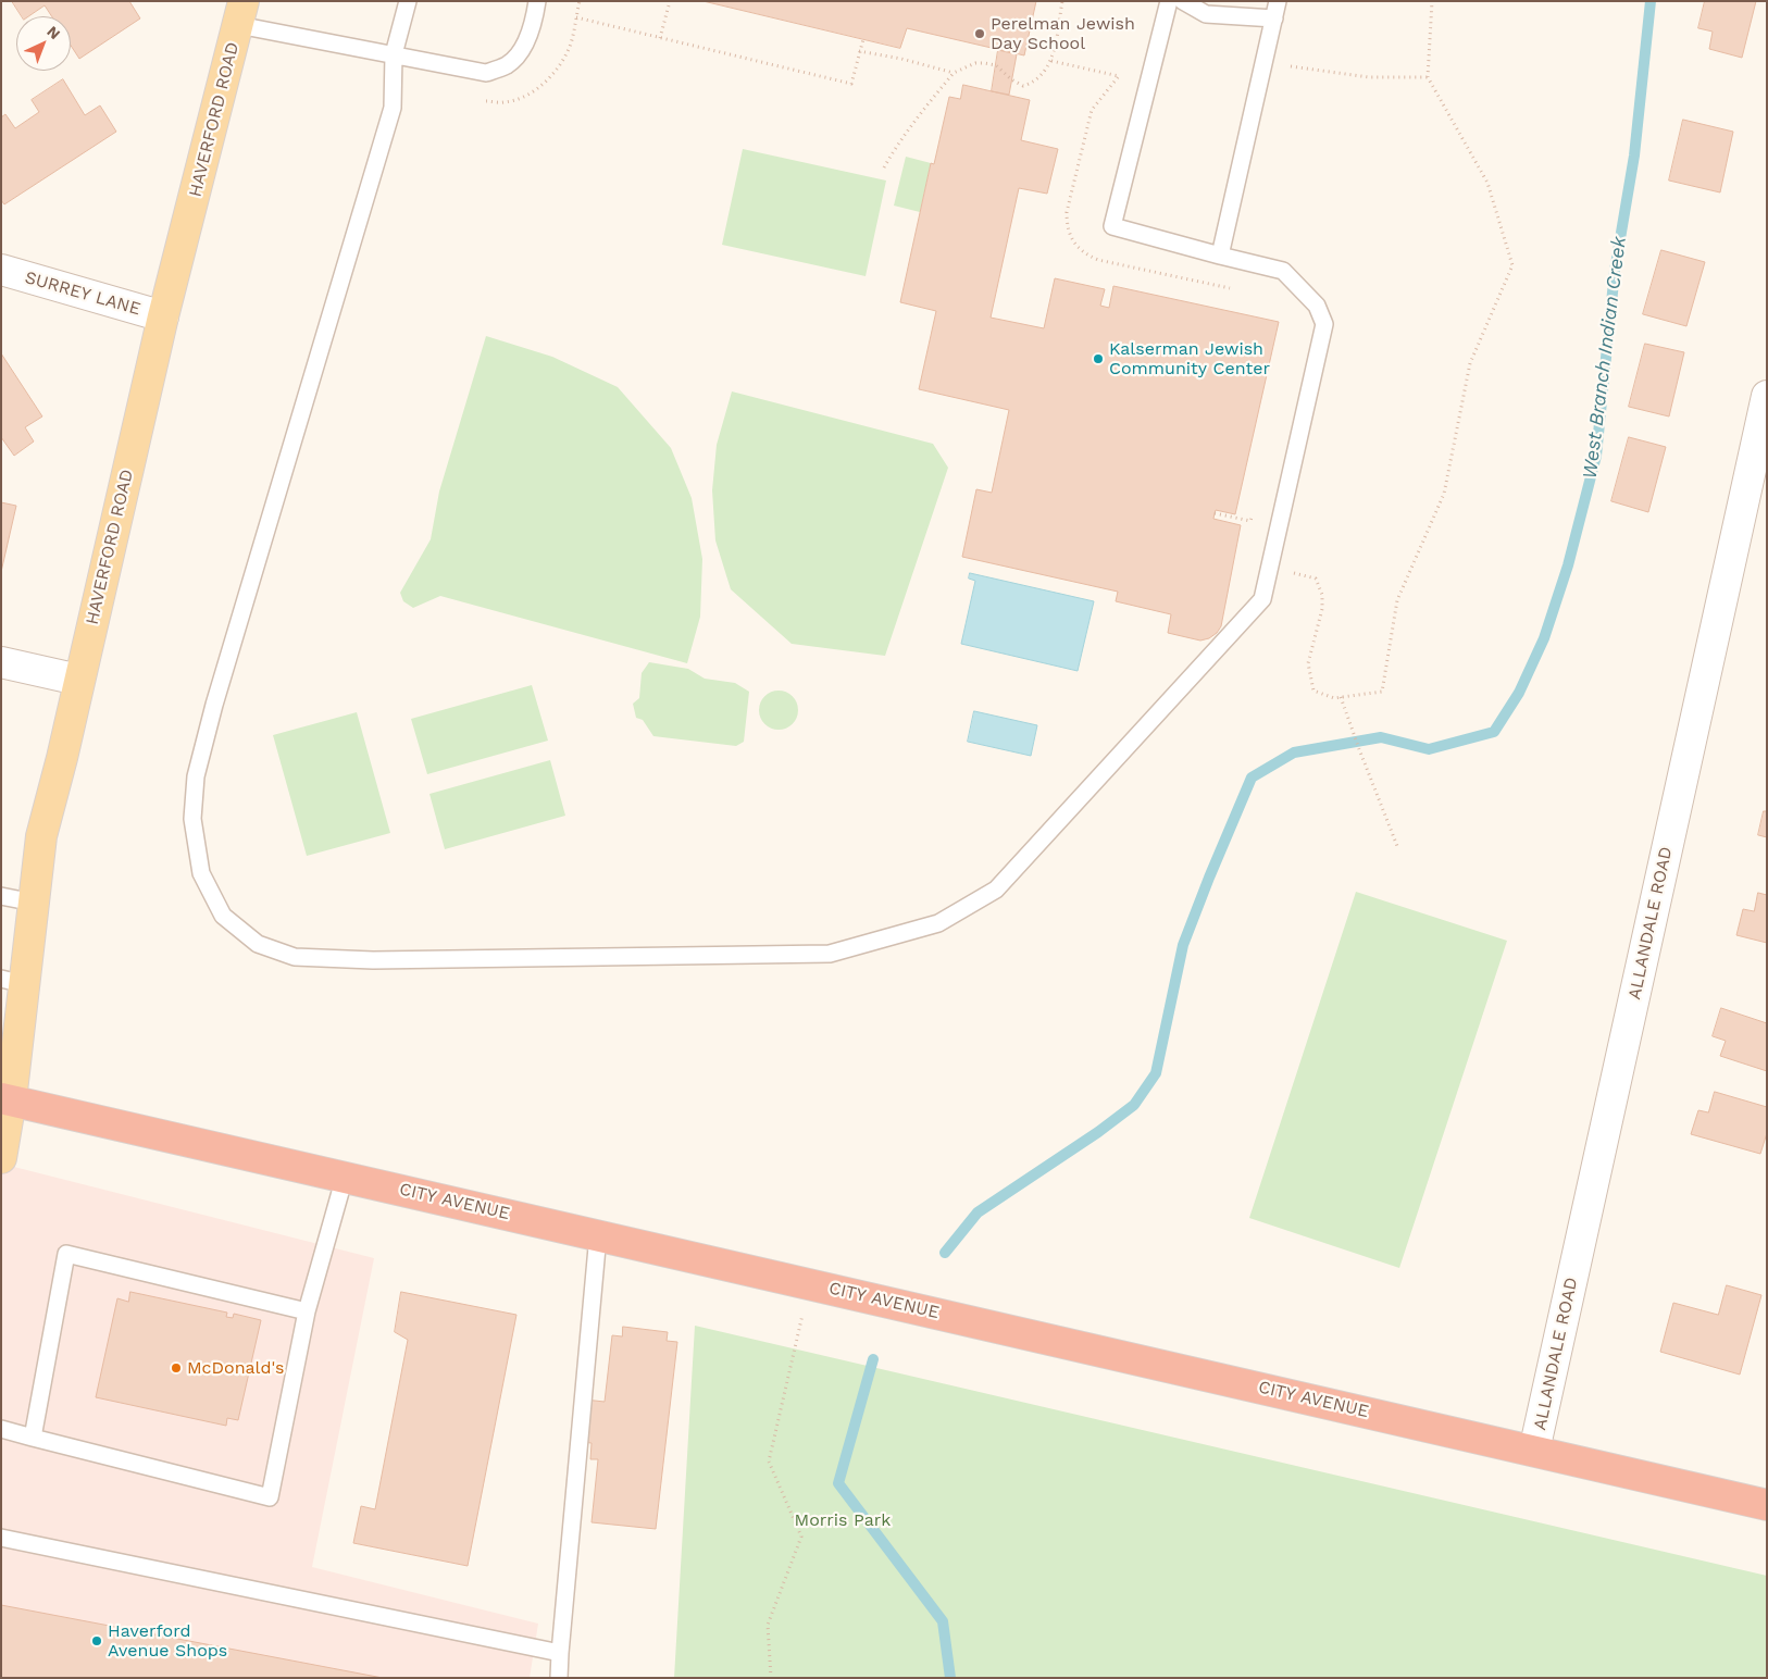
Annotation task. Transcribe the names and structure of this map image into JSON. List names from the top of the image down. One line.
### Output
{"streets":{"highway":["CITY AVENUE"],"main road":["HAVERFORD ROAD"],"street":["SURREY LANE","ALLANDALE ROAD"]},"crossings":[["HAVERFORD ROAD","SURREY LANE"],["HAVERFORD ROAD","CITY AVENUE"],["ALLANDALE ROAD","CITY AVENUE"]],"water":["West Branch Indian Creek"],"parks":["Morris Park"],"places":["Perelman Jewish Day School","Kalserman Jewish Community Center","McDonald's","Haverford Avenue Shops"],"north":"top right"}
